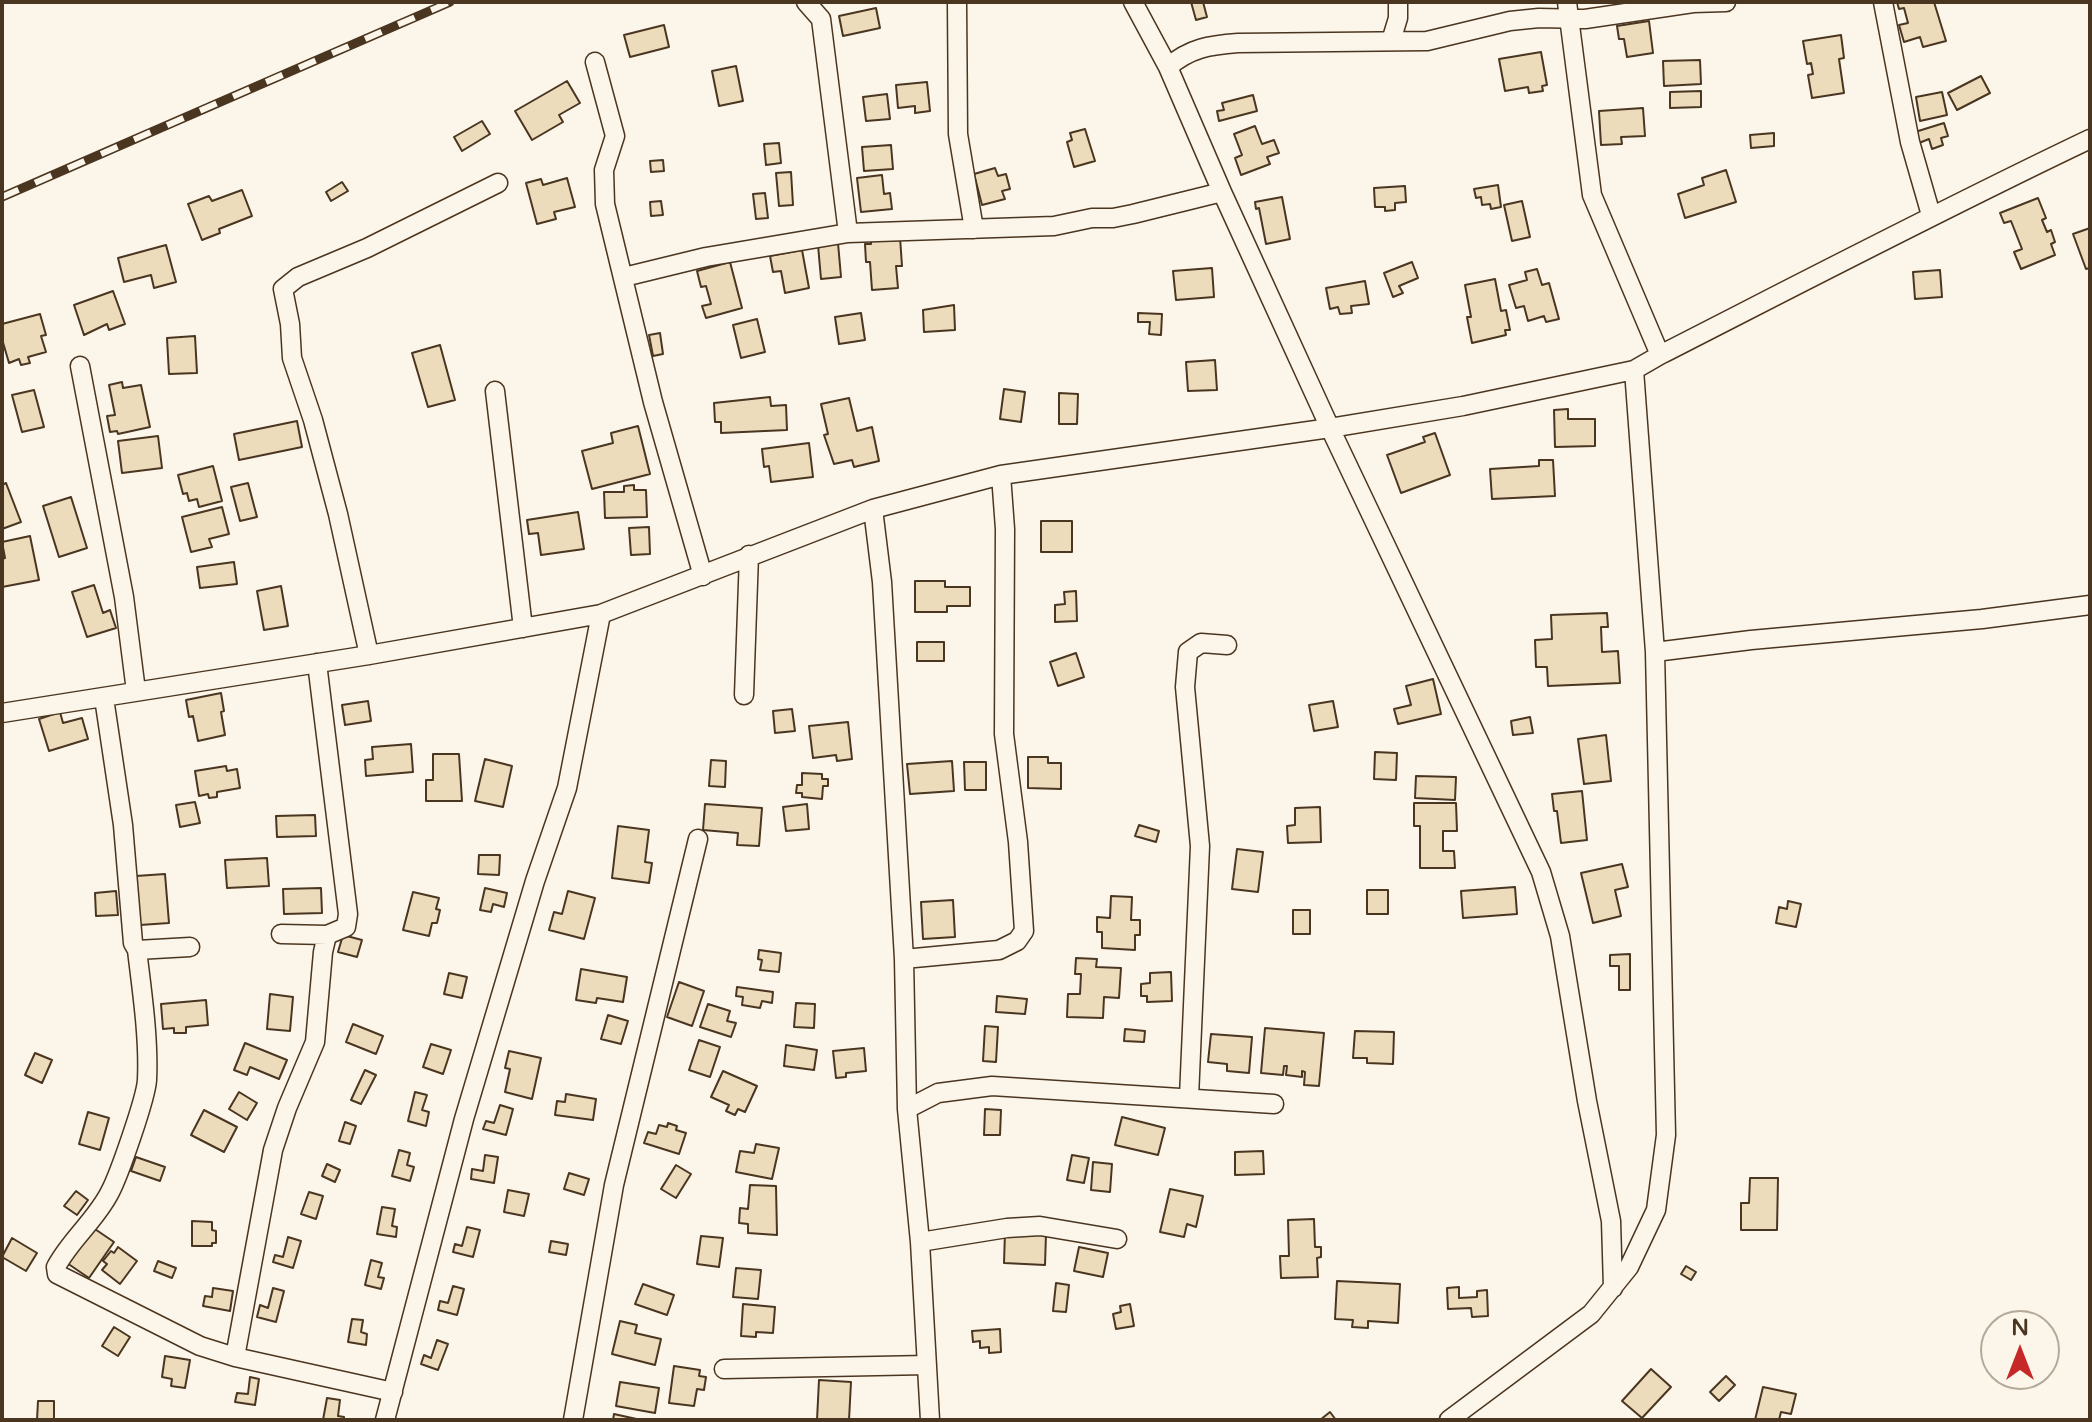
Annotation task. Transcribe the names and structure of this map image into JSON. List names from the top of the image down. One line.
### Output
{"north":"top"}
